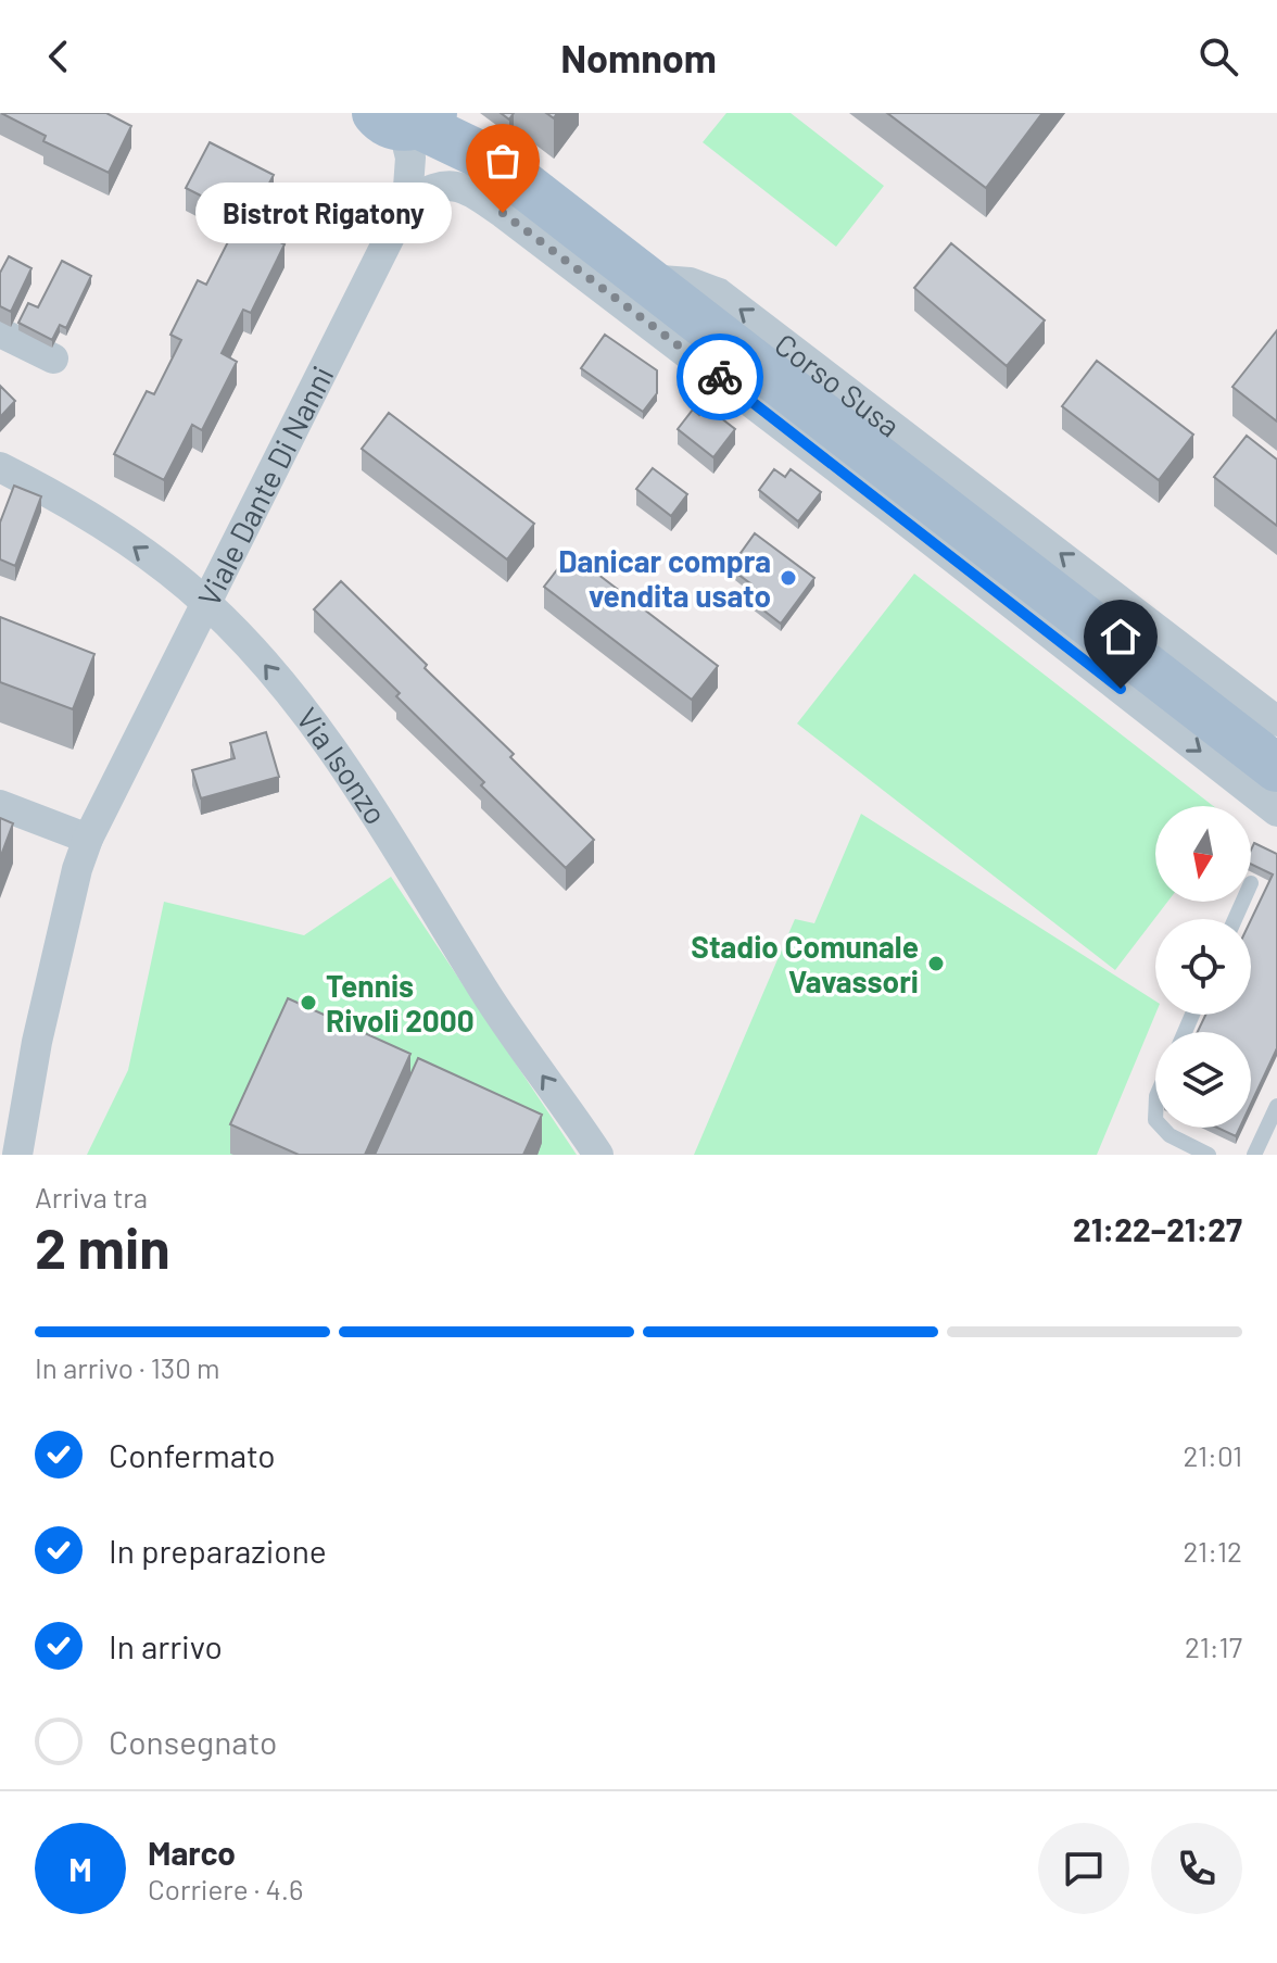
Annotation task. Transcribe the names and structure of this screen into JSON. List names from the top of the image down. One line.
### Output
{"streets":{"main road":["Corso Susa"],"street":["Viale Dante Di Nanni","Via Isonzo"]},"crossings":[["Corso Susa","Viale Dante Di Nanni"],["Viale Dante Di Nanni","Via Isonzo"]],"one_way":["Via Isonzo"],"places":["Bistrot Rigatony","Danicar compra vendita usato","Stadio Comunale Vavassori","Tennis Rivoli 2000"],"north":"bottom","page":{"header":"Nomnom","bubble":"Bistrot Rigatony","heading":["2 min","Arriva tra","21:22–21:27"],"panel":["Marco","Corriere · 4.6"],"bar":"In arrivo · 130 m","list":[["Confermato","21:01"],["In preparazione","21:12"],["In arrivo","21:17"],"Consegnato"],"round":"M"}}
